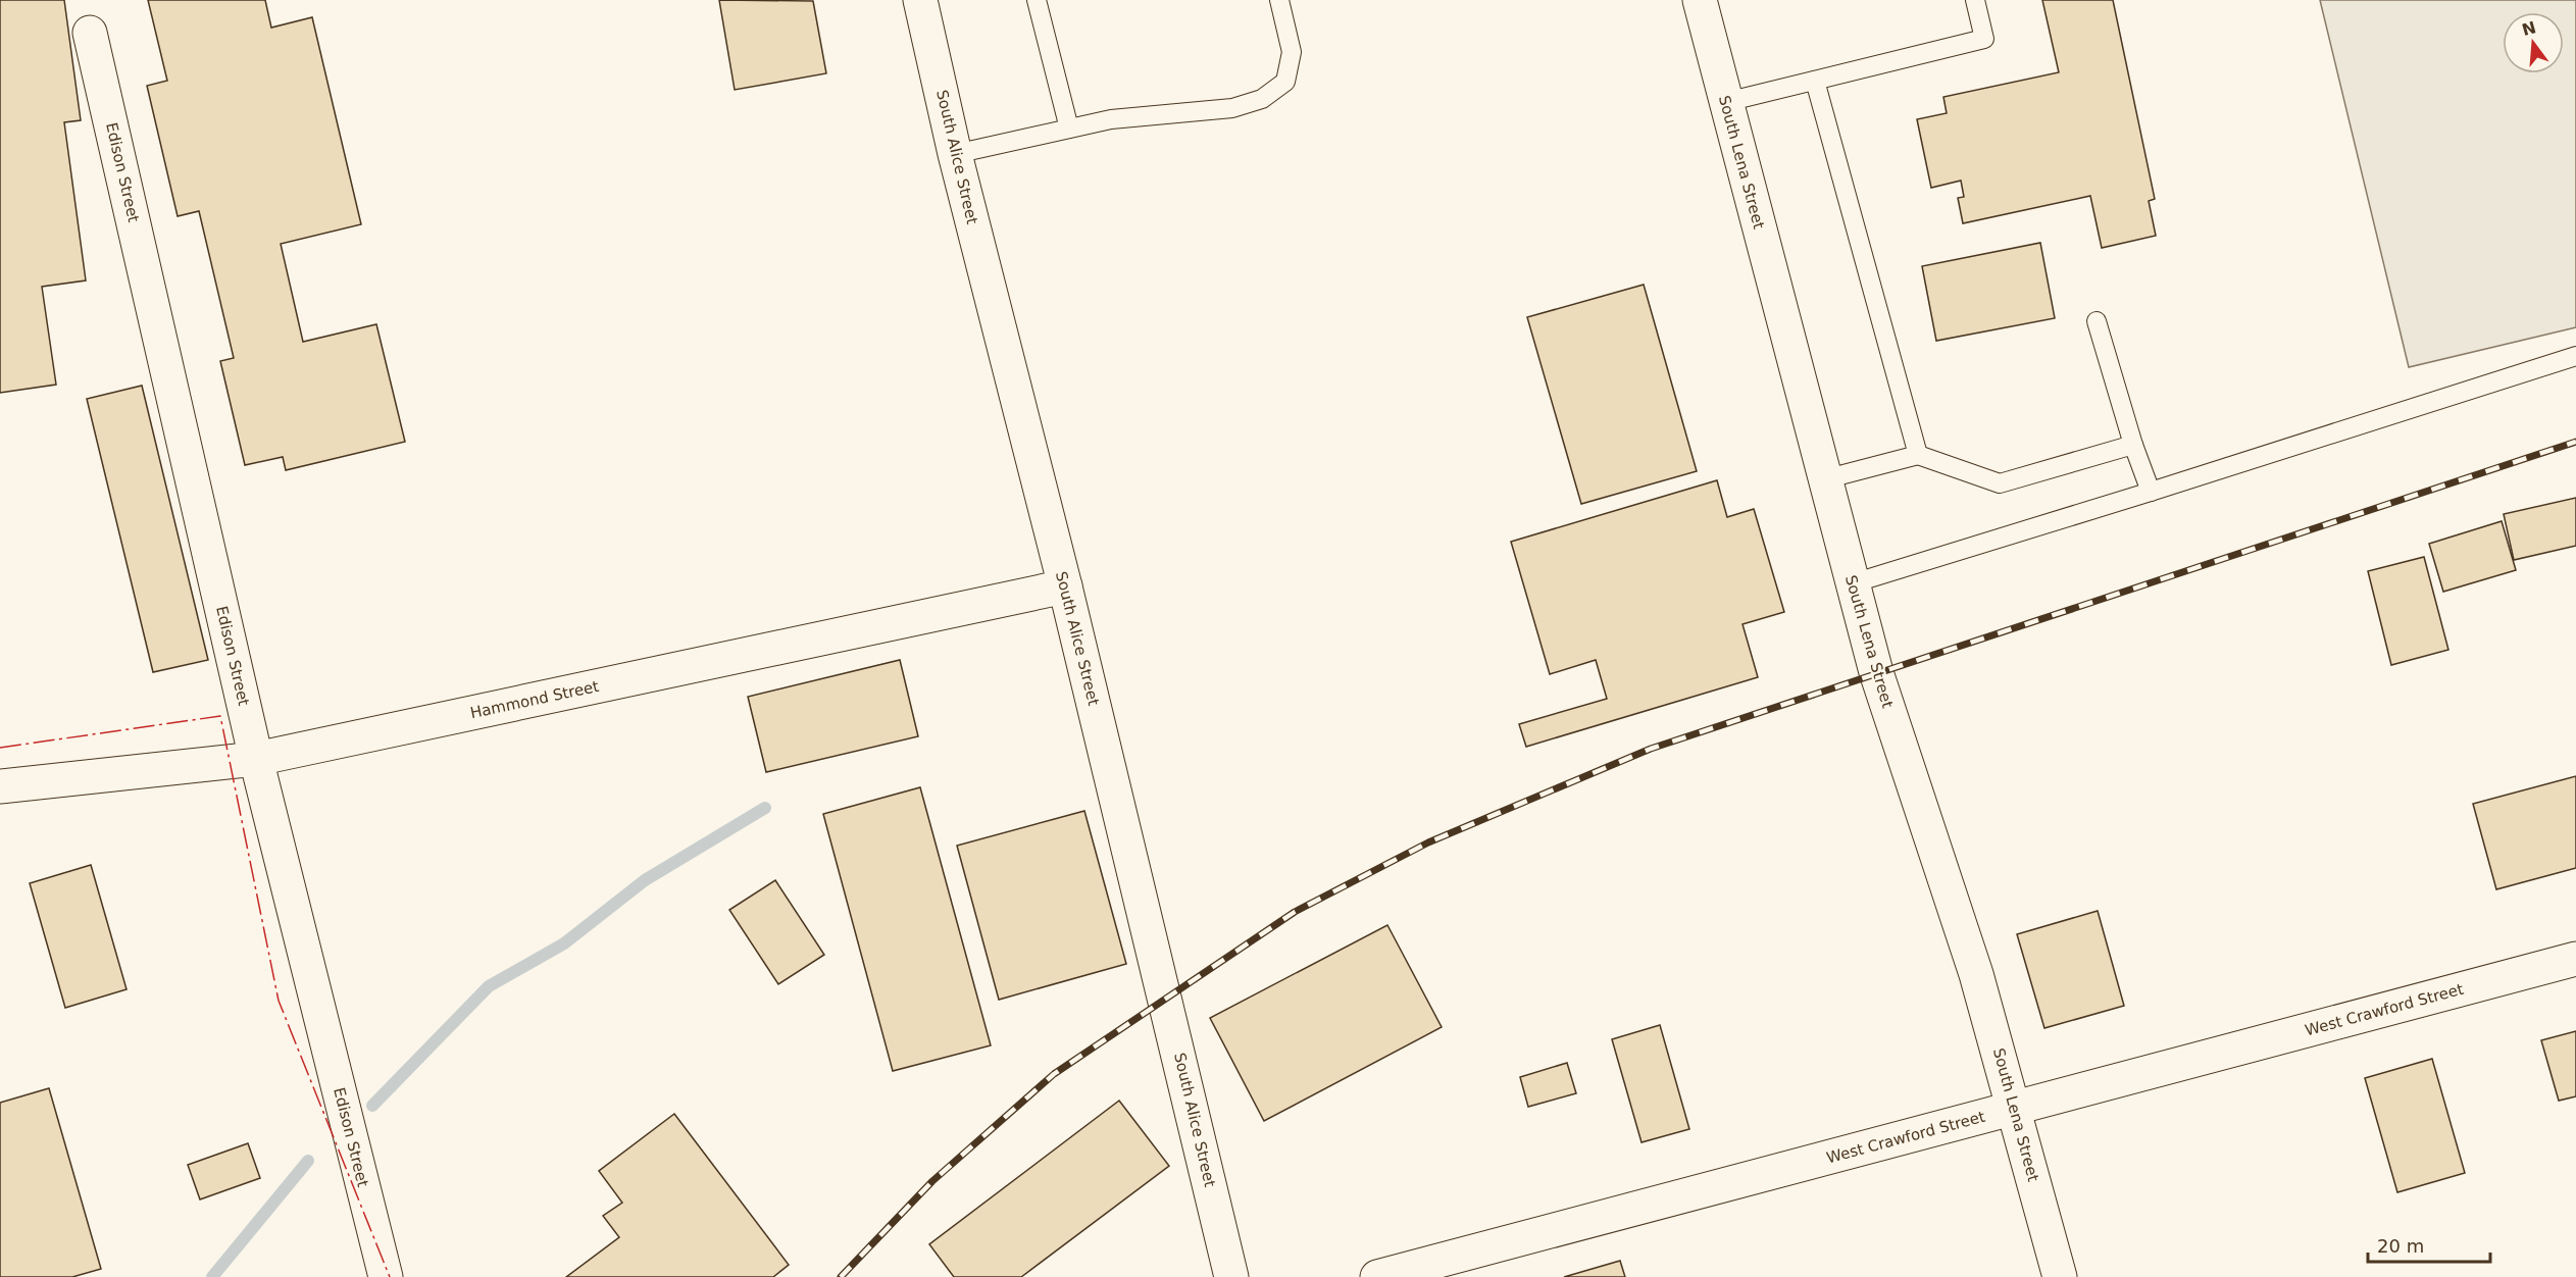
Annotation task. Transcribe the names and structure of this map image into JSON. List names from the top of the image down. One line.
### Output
{"streets":{"street":["South Alice Street","South Lena Street","Edison Street","Hammond Street","West Crawford Street"]},"crossings":[["South Alice Street","Hammond Street"],["South Lena Street","West Crawford Street"],["Edison Street","Hammond Street"]],"scale_bar":"20 m","north":"top"}
